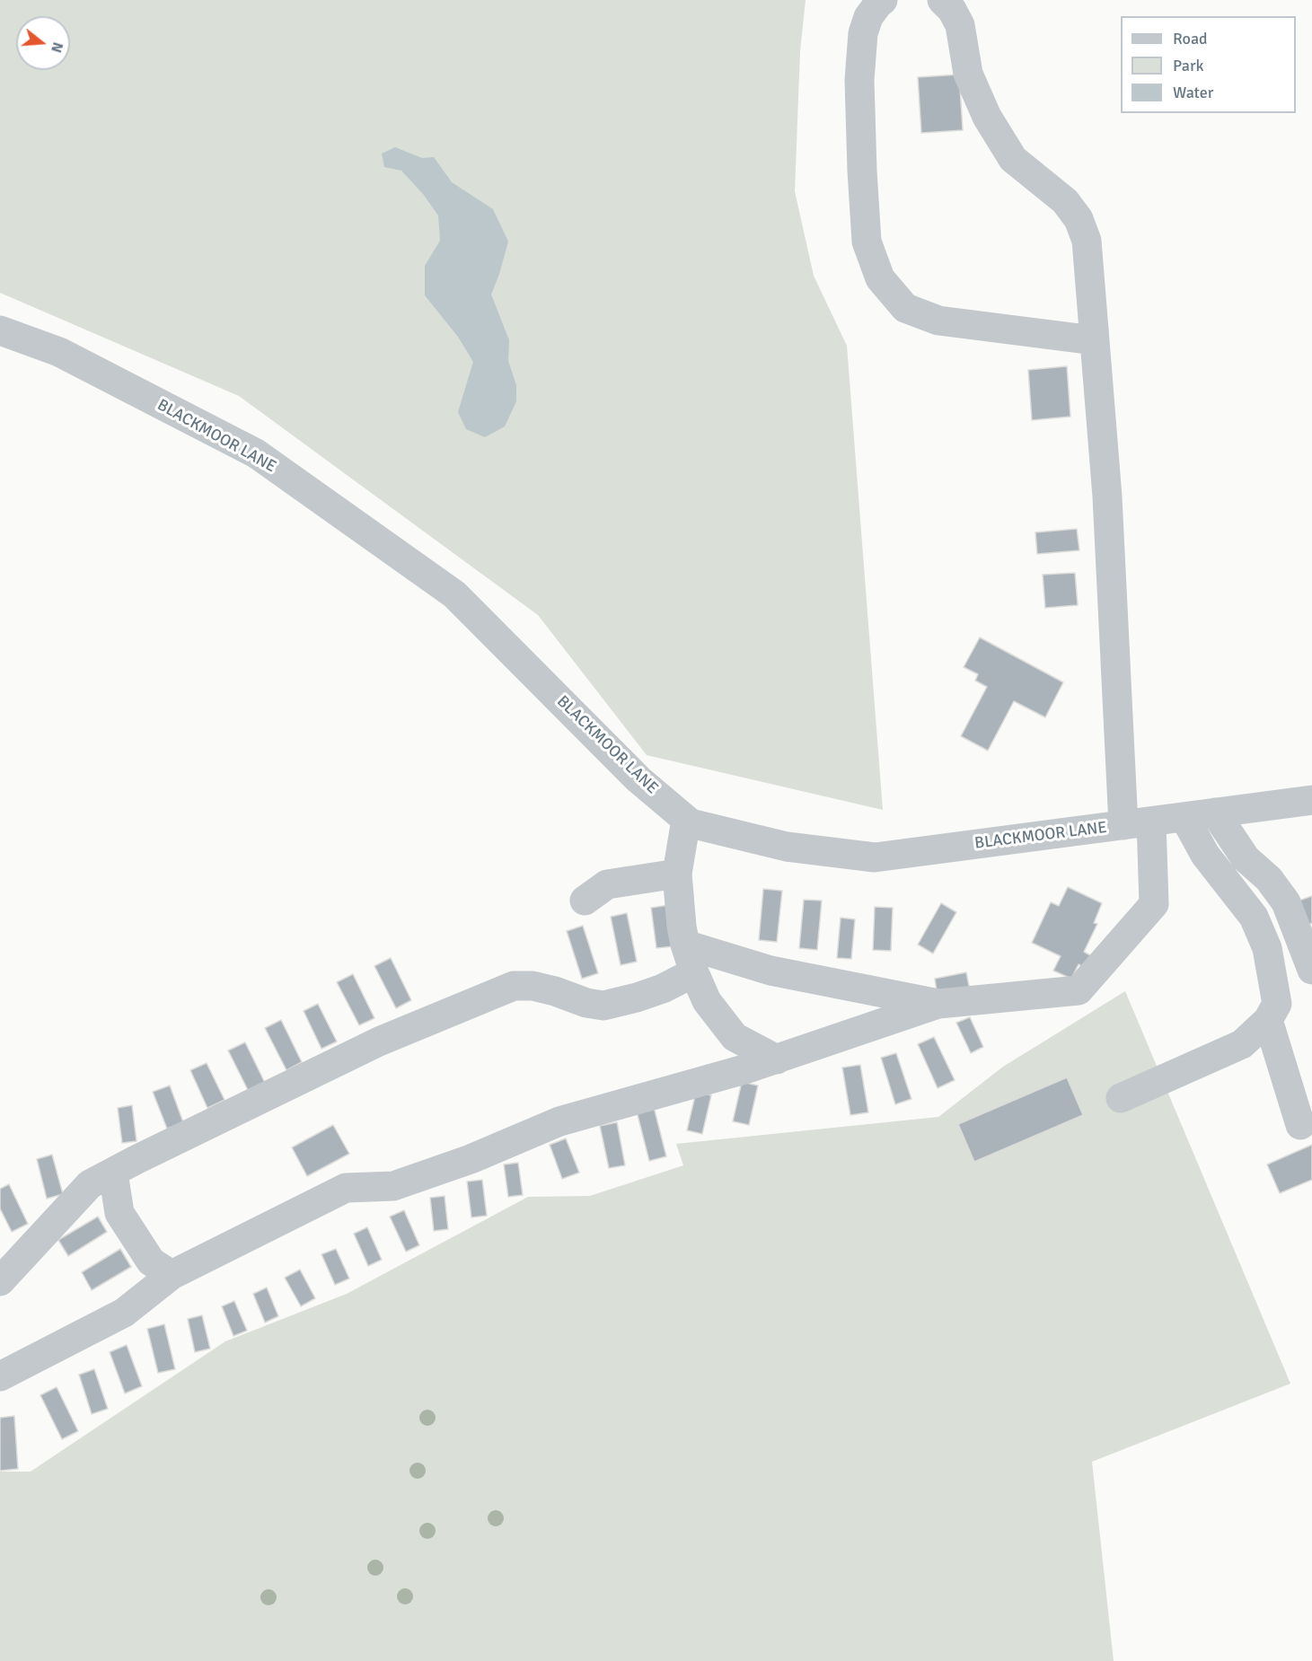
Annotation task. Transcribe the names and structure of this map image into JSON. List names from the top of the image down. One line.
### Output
{"streets":{"street":["BLACKMOOR LANE"]},"legend":["Road","Park","Water"],"north":"right"}
